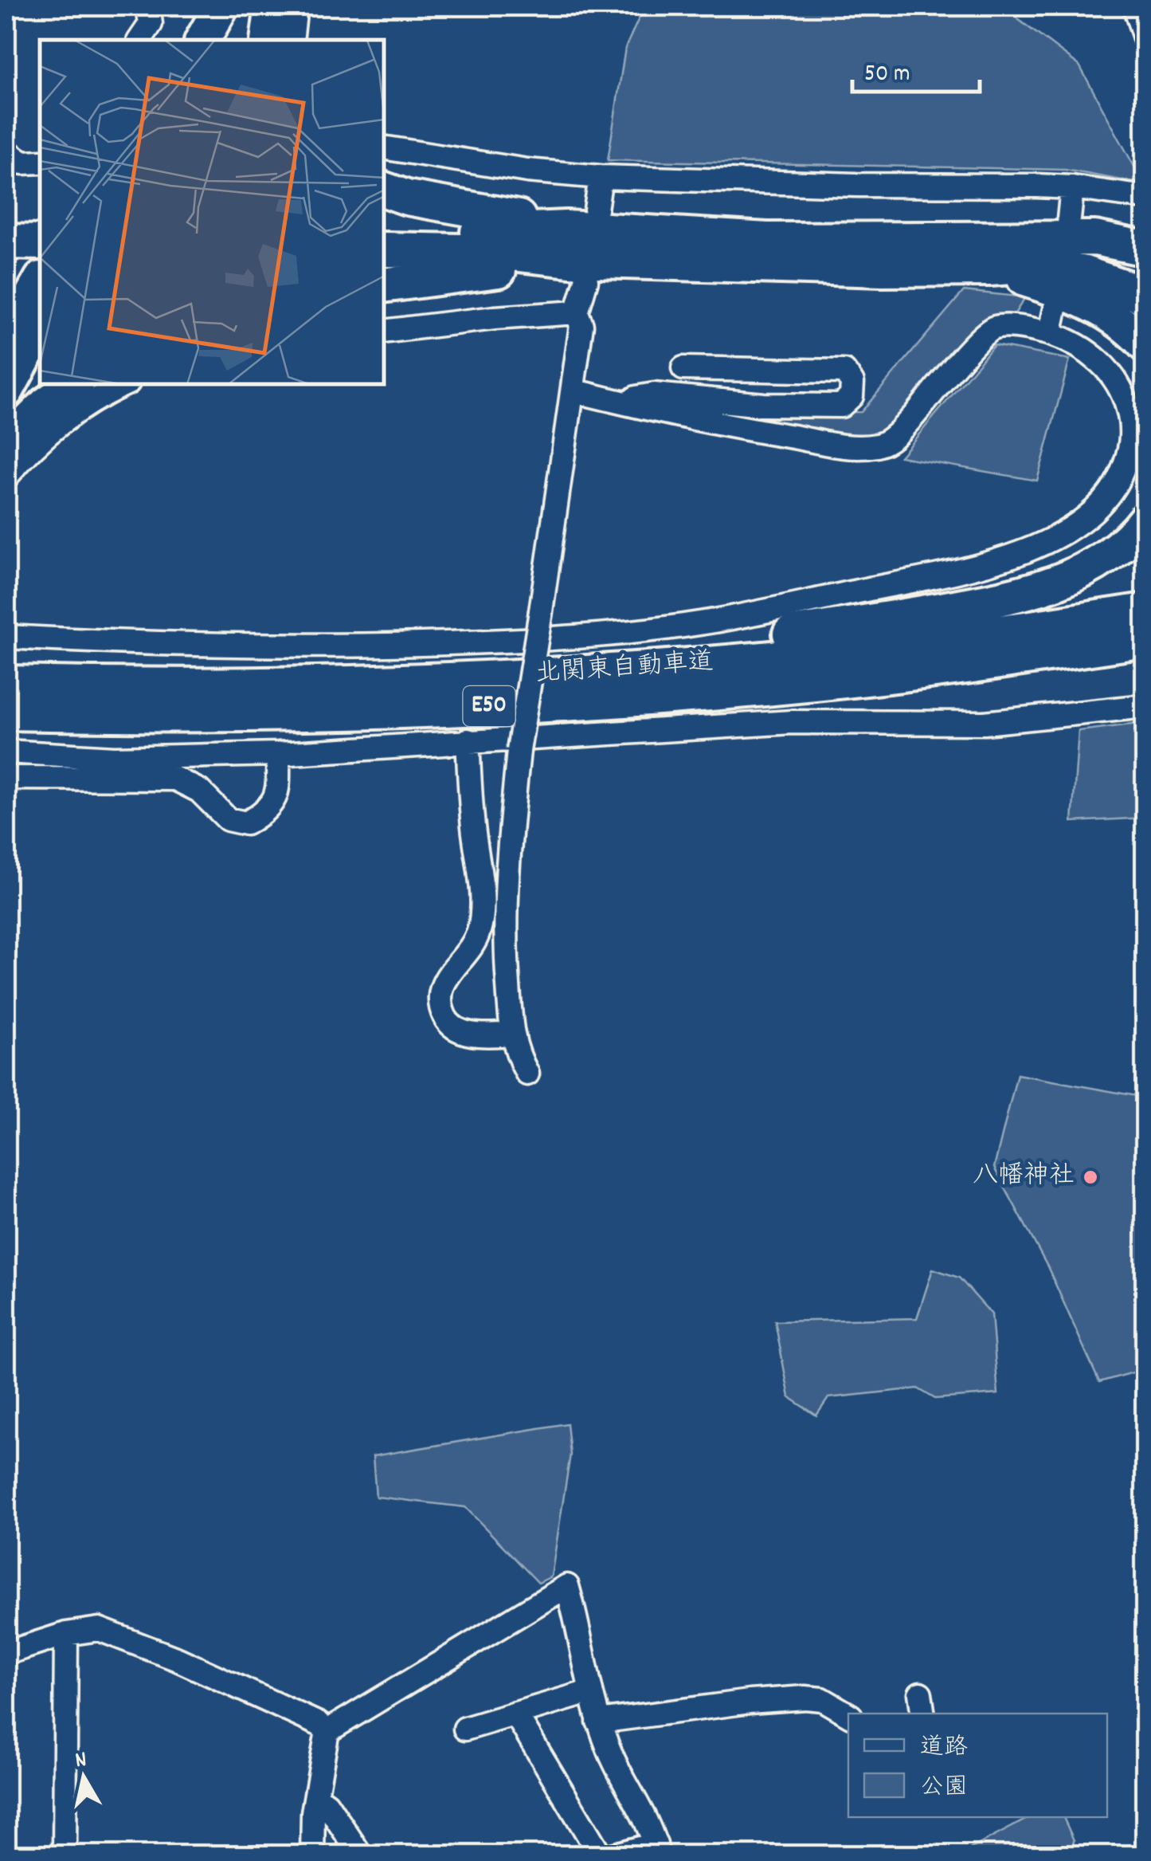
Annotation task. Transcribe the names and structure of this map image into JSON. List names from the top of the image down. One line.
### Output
{"streets":{"highway":["北関東自動車道","E50"]},"places":["八幡神社"],"legend":["道路","公園"],"scale_bar":"50 m","north":"top"}
